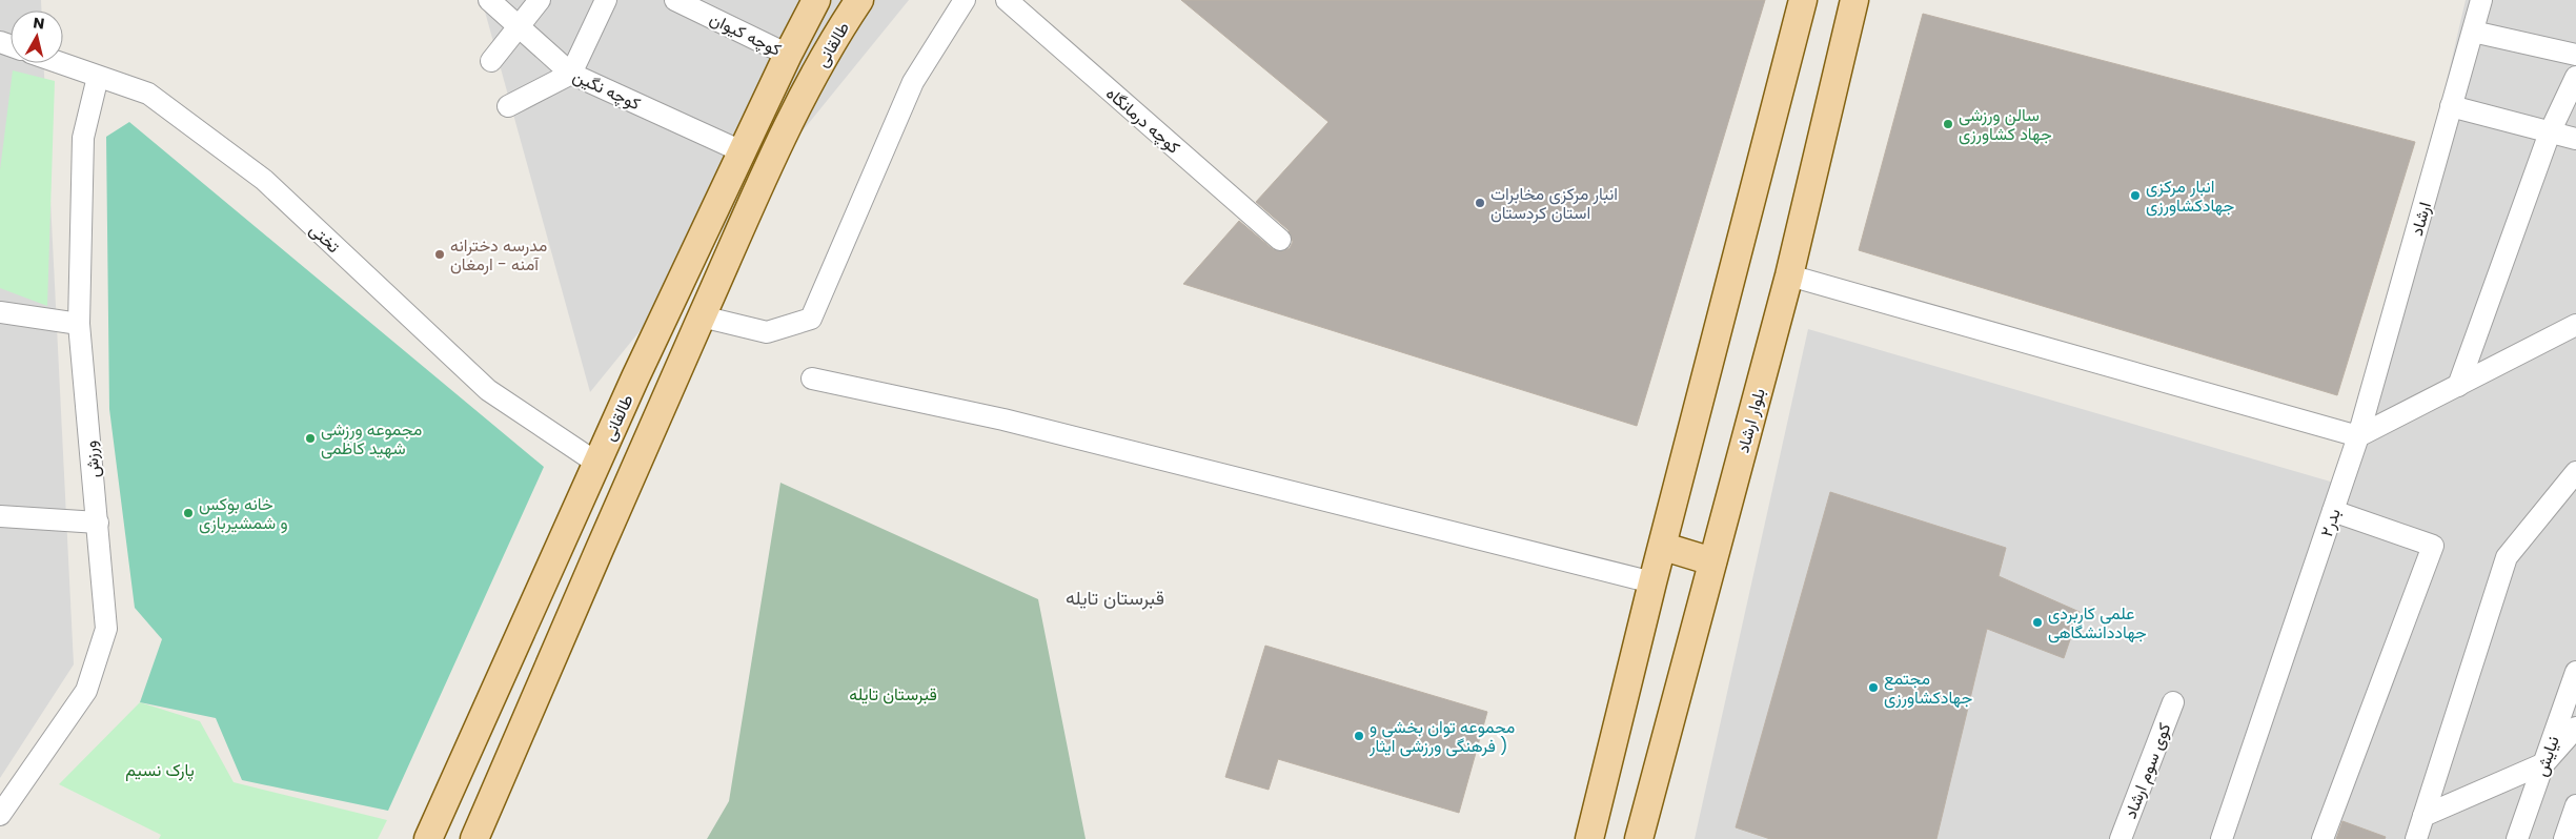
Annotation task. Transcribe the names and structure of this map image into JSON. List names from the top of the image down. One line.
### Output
{"streets":{"main road":["طالقانی","بلوار ارشاد"],"street":["کوچه کیوان","کوچه نگین","کوچه درمانگاه","ارشاد","تختی","ورزش","بدر۲","نیایش","کوی سوم ارشاد"]},"crossings":[["کوچه کیوان","طالقانی"],["طالقانی","کوچه نگین"],["طالقانی","تختی"],["ارشاد","بدر۲"],["تختی","ورزش"]],"districts":["قبرستان تایله"],"parks":["قبرستان تایله","پارک نسیم"],"places":["سالن ورزشی جهاد کشاورزی","انبار مرکزی جهادکشاورزی","انبار مرکزی مخابرات استان کردستان","مدرسه دخترانه آمنه - ارمغان","مجموعه ورزشی شهید کاظمی","خانه بوکس و شمشیربازی","علمی کاربردی جهاددانشگاهی","مجتمع جهادکشاورزی","مجموعه توان بخشی و فرهنگی ورزشی ایثار )"],"north":"top"}
